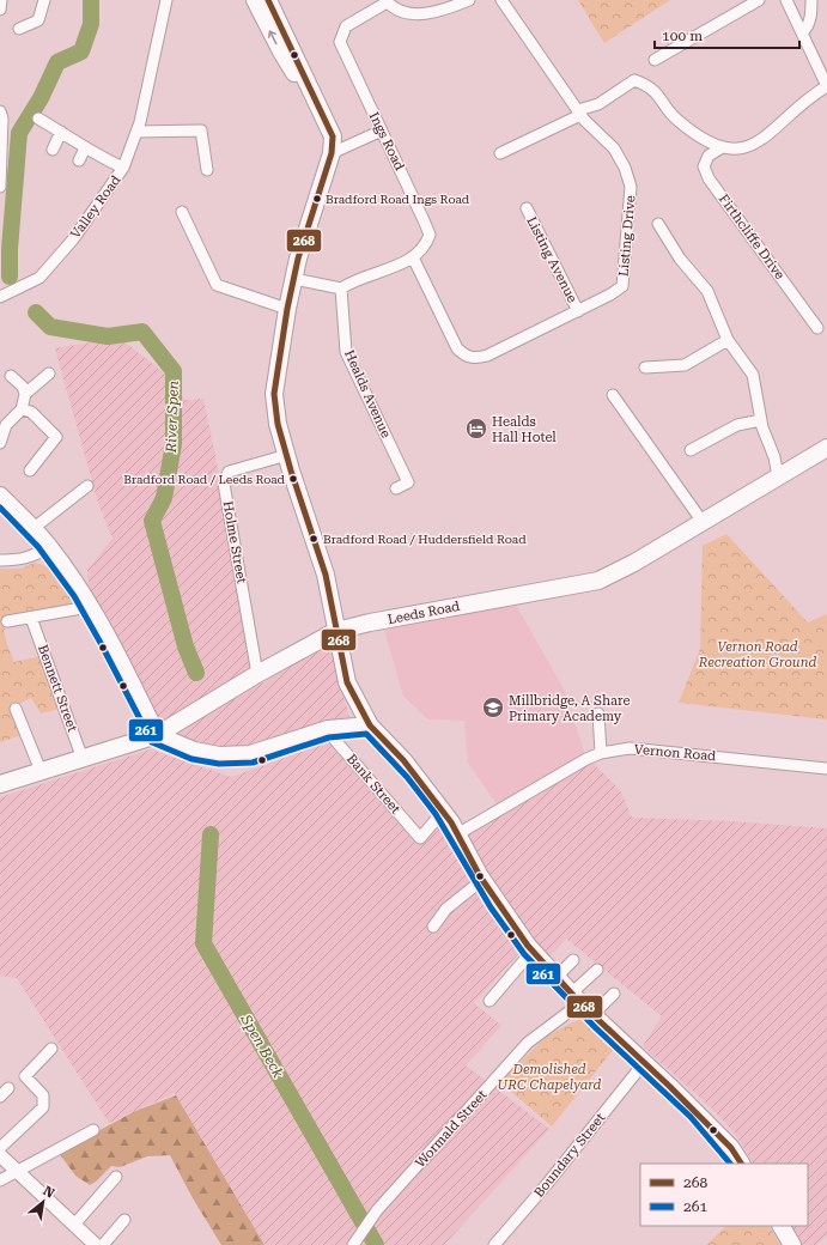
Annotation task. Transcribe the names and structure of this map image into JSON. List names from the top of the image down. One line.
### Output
{"streets":{"main road":["Leeds Road"],"street":["Ings Road","Valley Road","Listing Drive","Firthcliffe Drive","Listing Avenue","Healds Avenue","Holme Street","Bennett Street","Vernon Road","Bank Street","Wormald Street","Boundary Street"]},"crossings":[["Ings Road","Listing Drive"],["Ings Road","Healds Avenue"],["Listing Drive","Listing Avenue"],["Holme Street","Leeds Road"],["Leeds Road","Bennett Street"]],"water":["River Spen","Spen Beck"],"parks":["Vernon Road Recreation Ground","Demolished URC Chapelyard"],"places":{"other":["Bradford Road Ings Road","Bradford Road / Leeds Road","Bradford Road / Huddersfield Road"],"hotel":["Healds Hall Hotel"],"school or university":["Millbridge, A Share Primary Academy"]},"lines":["transit line 268","transit line 261"],"legend":["268","261"],"scale_bar":"100 m","north":"top right"}
